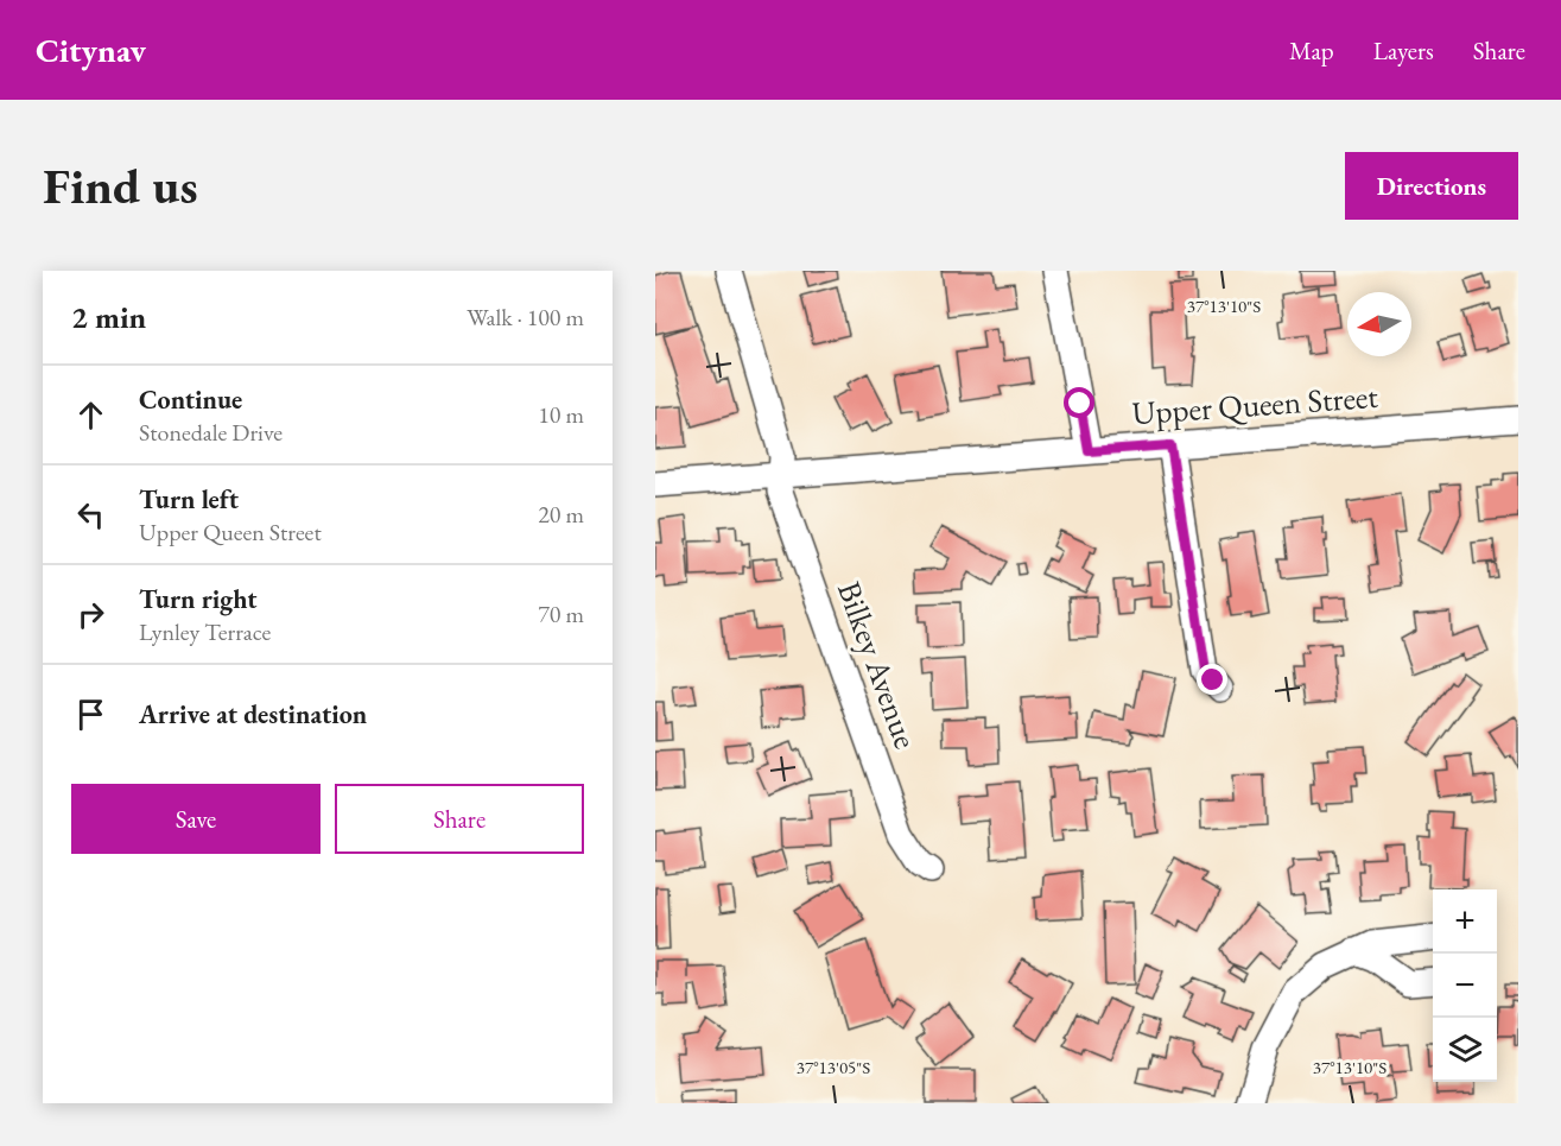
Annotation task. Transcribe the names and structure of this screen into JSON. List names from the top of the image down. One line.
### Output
{"streets":{"street":["Upper Queen Street","Bilkey Avenue"]},"crossings":[["Upper Queen Street","Bilkey Avenue"]],"north":"left","page":{"header":"Citynav","nav":["Map","Layers","Share"],"buttons":["Directions",["Save","Share"]],"title":"Find us","heading":["2 min","Walk · 100 m"],"list":[["Continue","Stonedale Drive","10 m"],["Turn left","Upper Queen Street","20 m"],["Turn right","Lynley Terrace","70 m"],"Arrive at destination"],"map_buttons":["+","−"]},"coordinates":["37°13'10\"S","37°13'05\"S"]}
